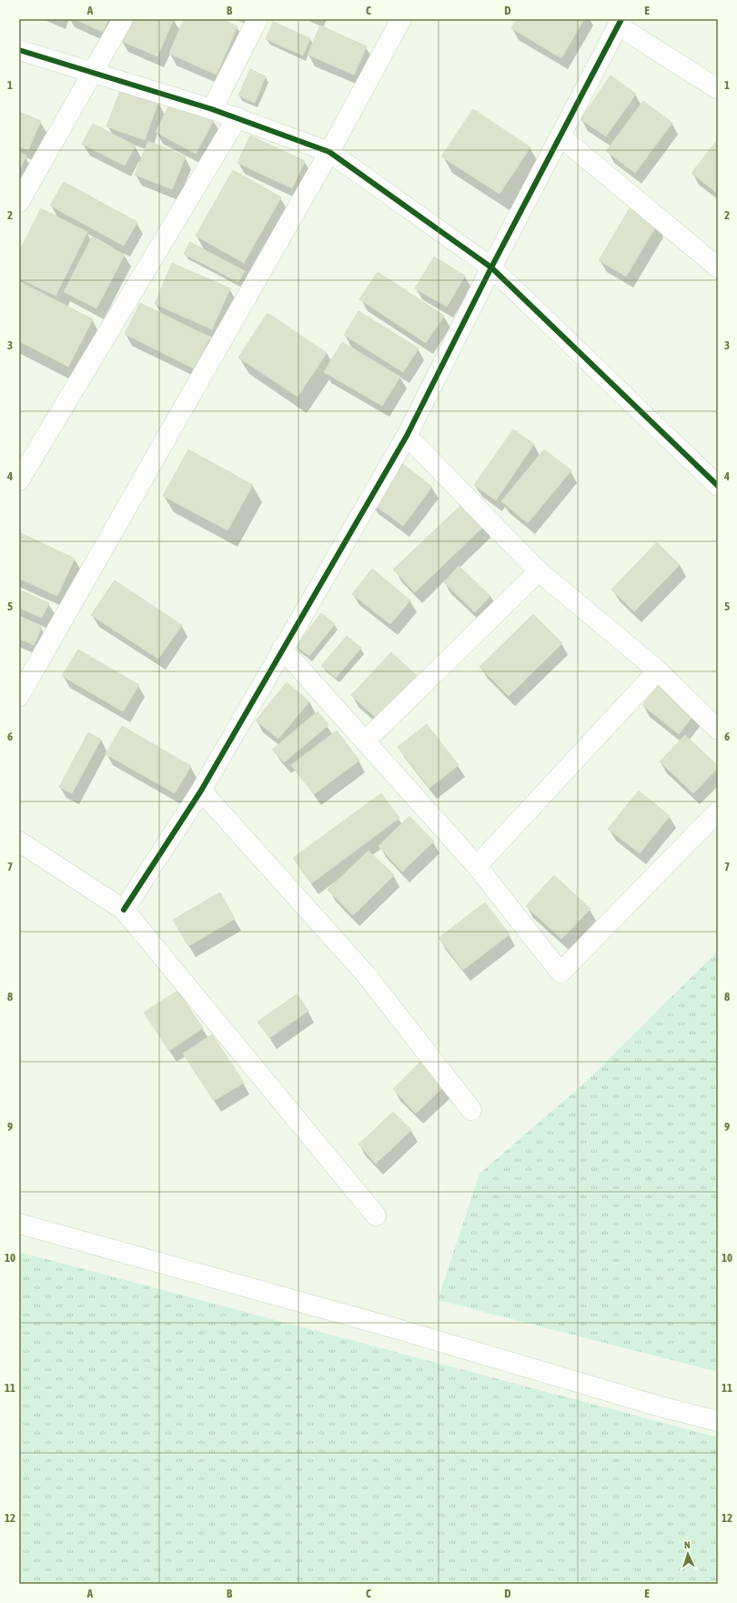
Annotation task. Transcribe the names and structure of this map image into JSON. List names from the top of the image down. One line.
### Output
{"north":"top","grid":{"columns":["A","B","C","D","E"],"rows":["1","2","3","4","5","6","7","8","9","10","11","12"]}}
